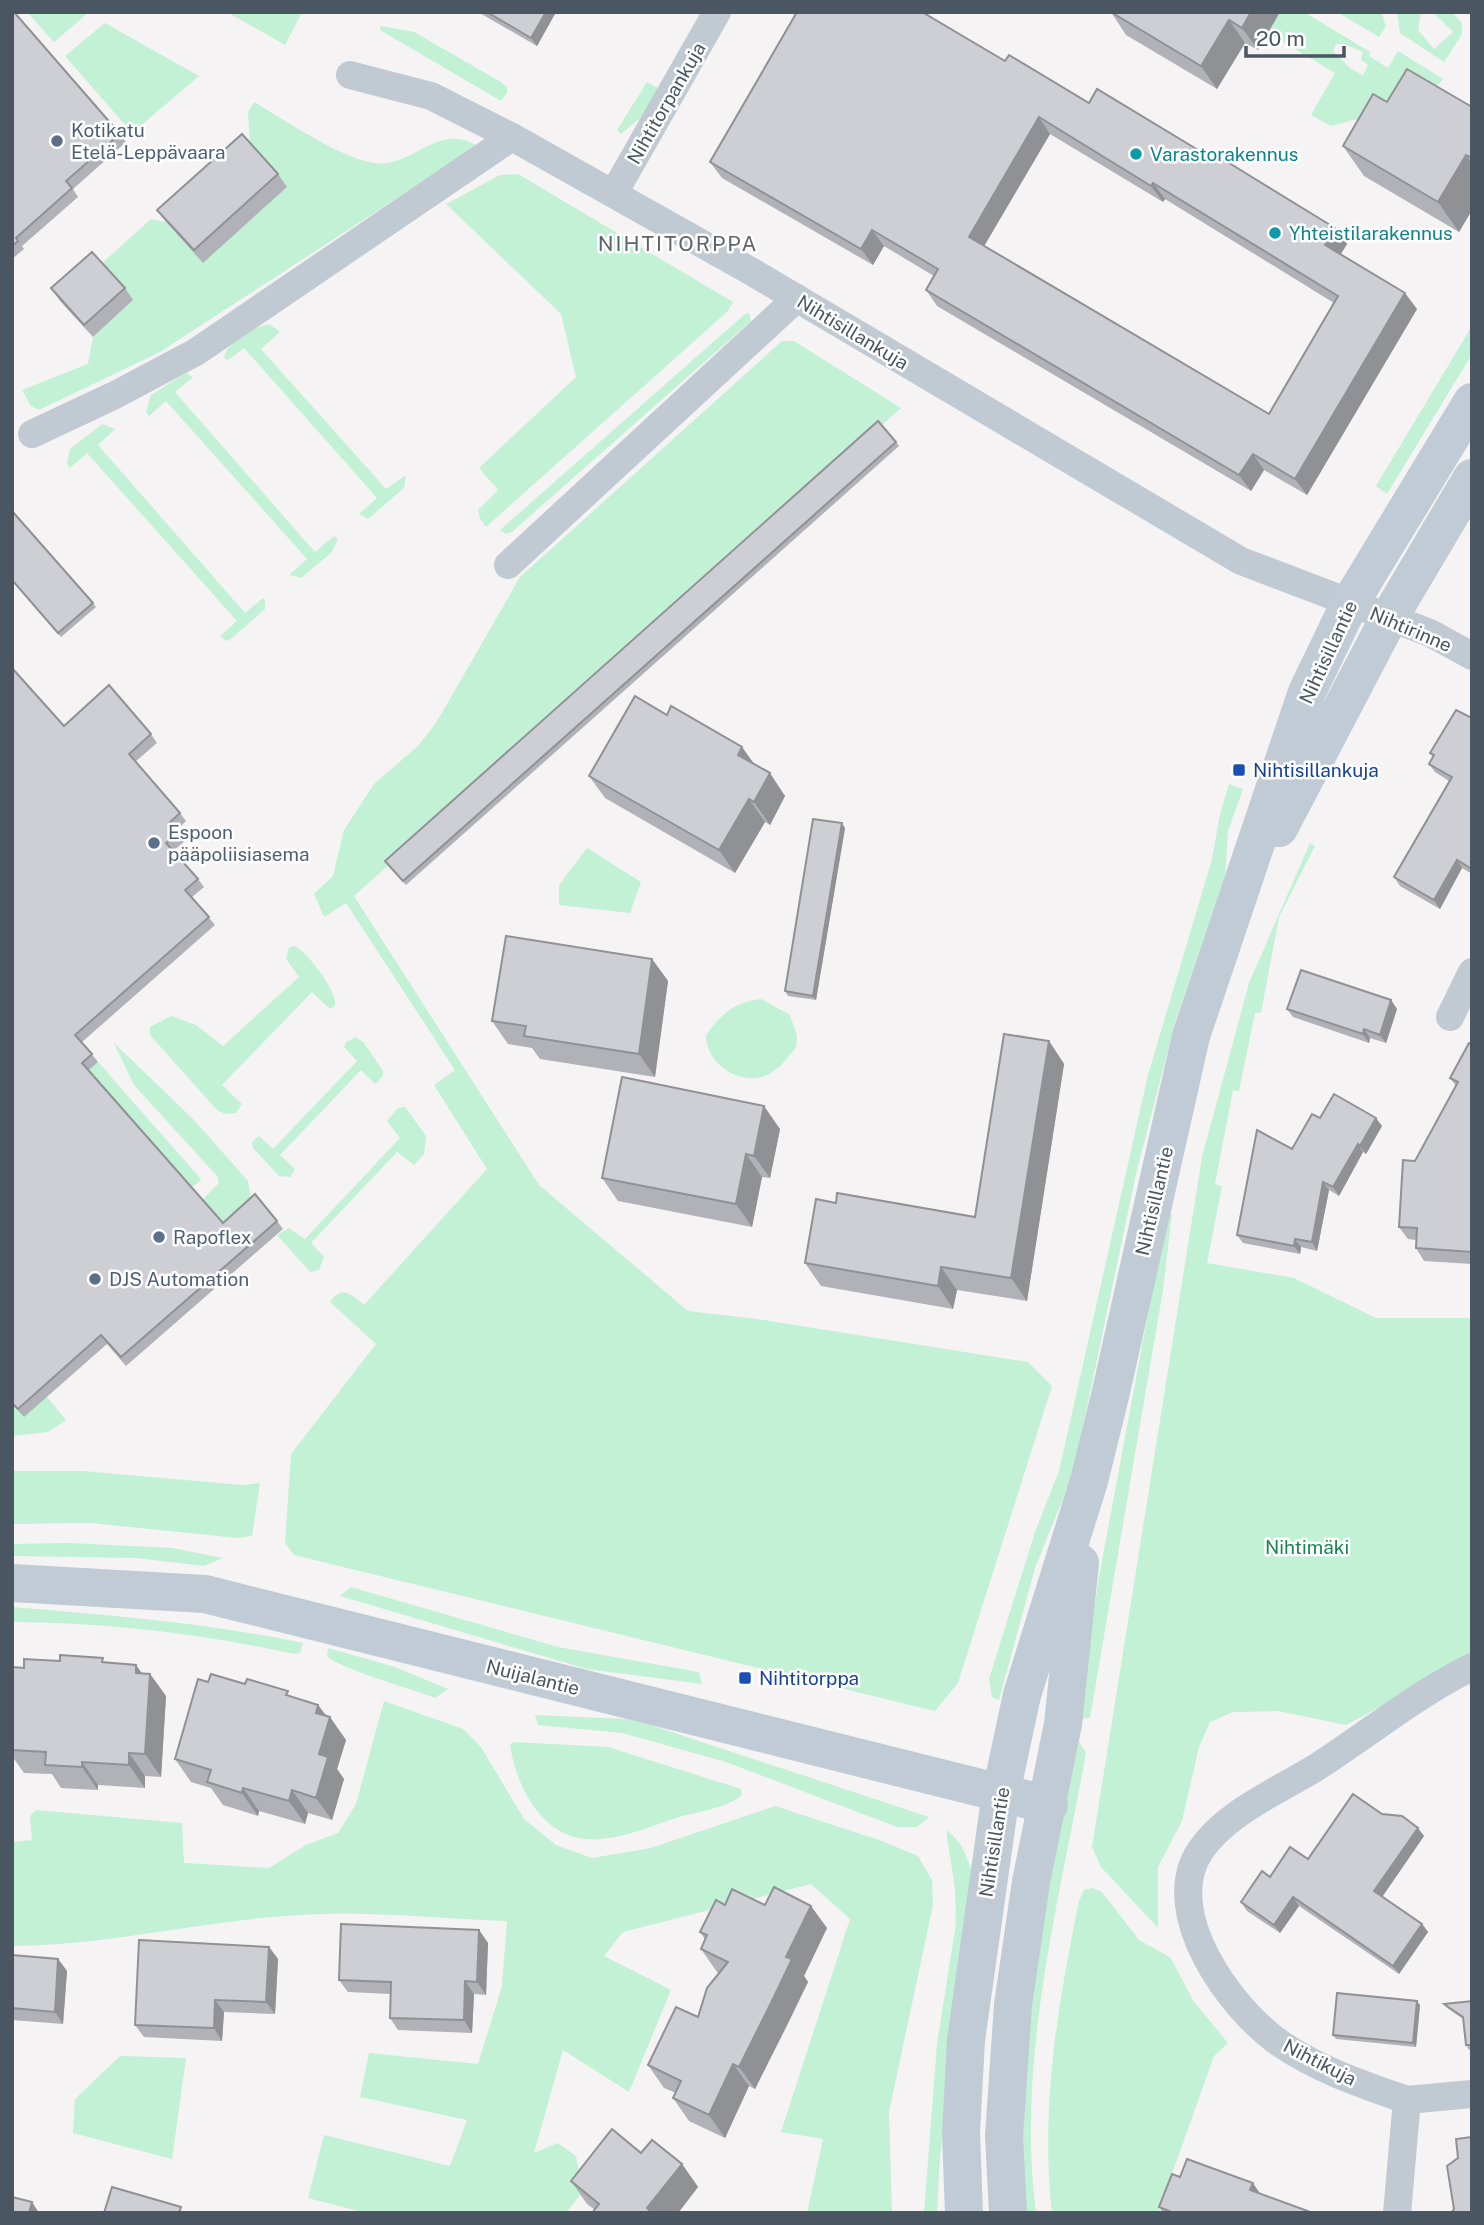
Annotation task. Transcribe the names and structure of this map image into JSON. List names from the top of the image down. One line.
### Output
{"streets":{"street":["Nihtitorpankuja","Nihtisillankuja","Nihtirinne","Nihtisillantie","Nuijalantie","Nihtikuja"]},"crossings":[["Nihtitorpankuja","Nihtisillankuja"],["Nihtisillankuja","Nihtirinne"],["Nihtisillankuja","Nihtisillantie"],["Nihtirinne","Nihtisillantie"],["Nihtisillantie","Nuijalantie"]],"districts":["NIHTITORPPA"],"parks":["Nihtimäki"],"places":{"other":["Kotikatu Etelä-Leppävaara","Varastorakennus","Yhteistilarakennus","Espoon pääpoliisiasema","Rapoflex","DJS Automation"],"transit":["Nihtisillankuja","Nihtitorppa"]},"scale_bar":"20 m"}
